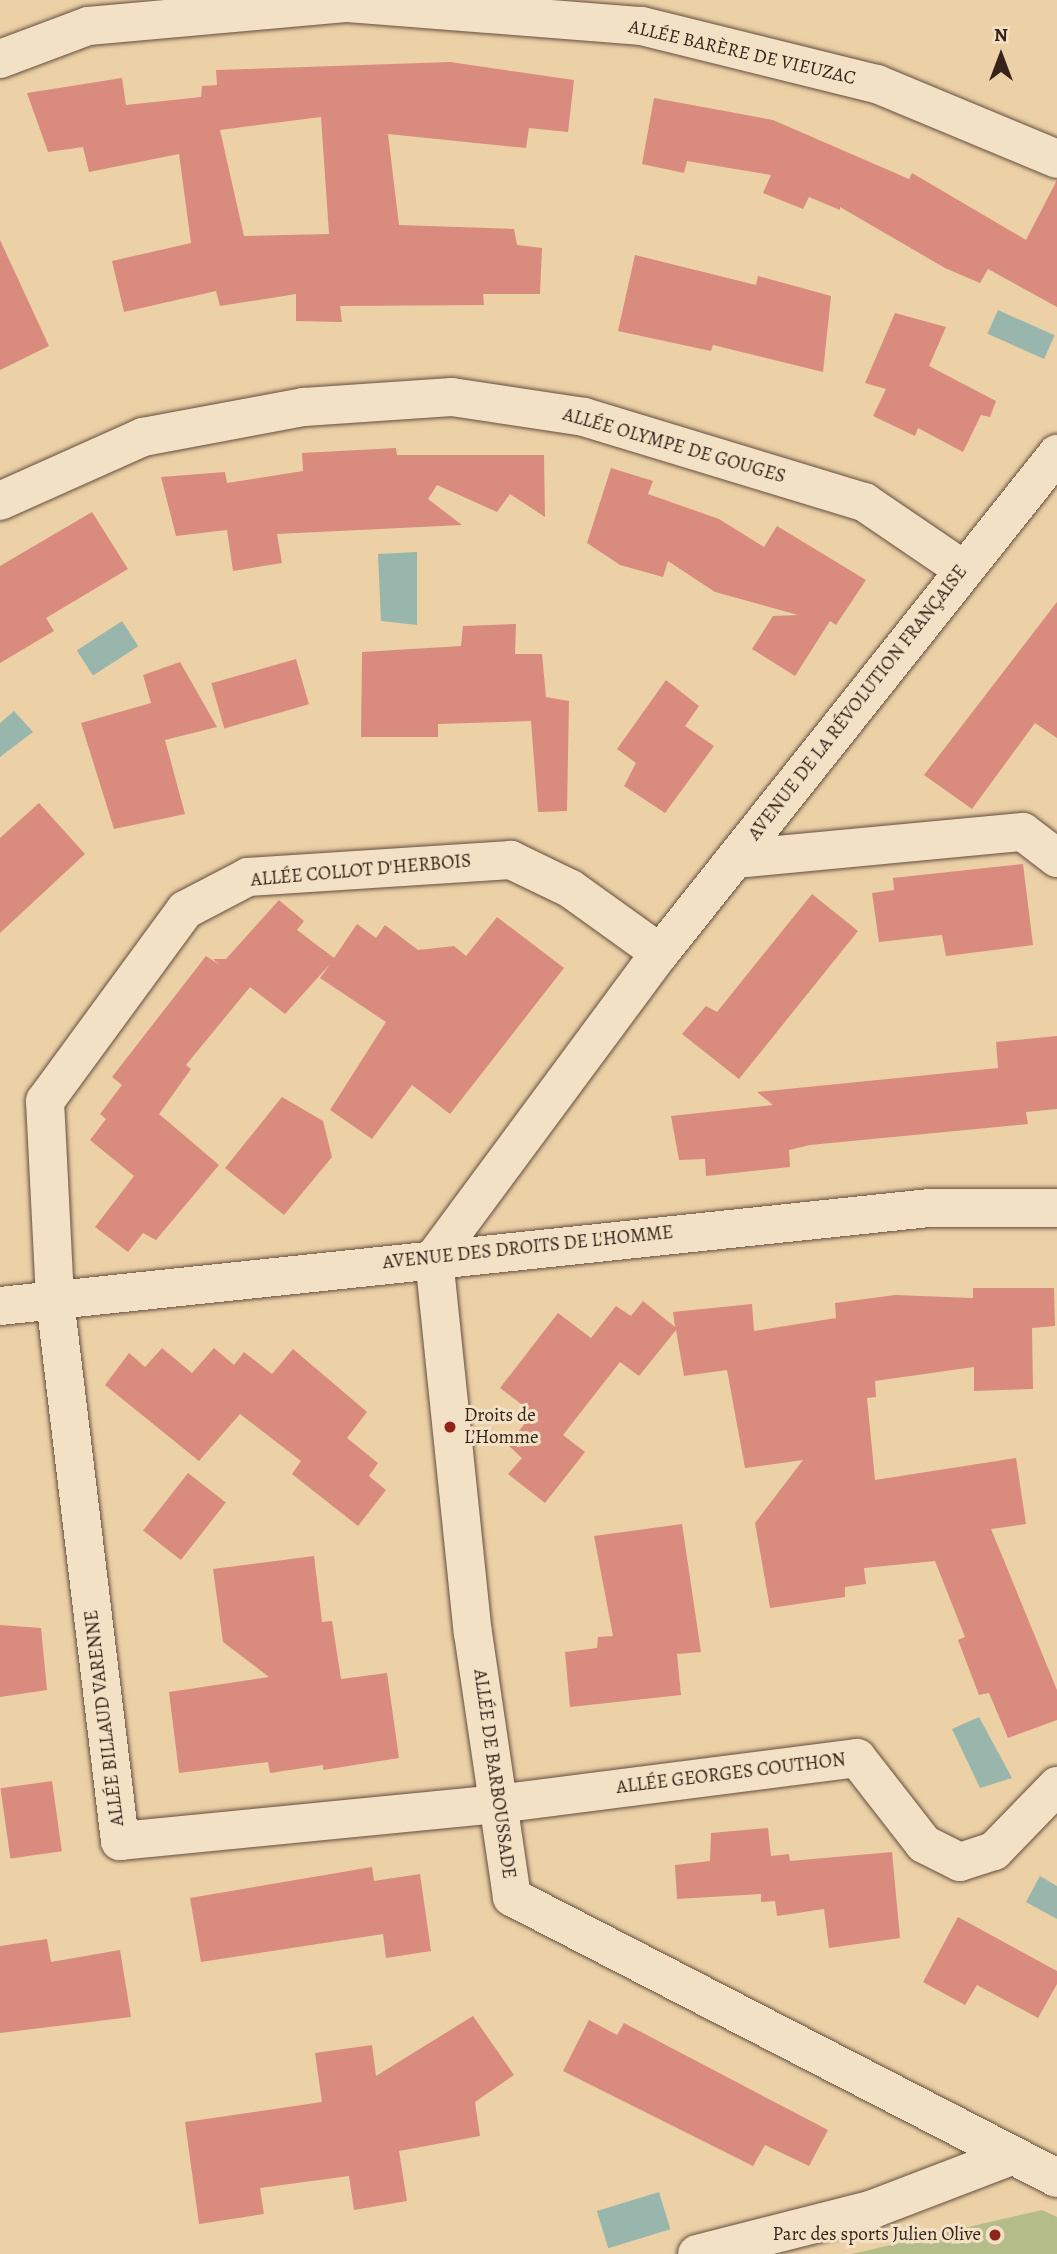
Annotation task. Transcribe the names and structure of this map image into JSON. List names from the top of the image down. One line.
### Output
{"streets":{"street":["ALLÉE BARÈRE DE VIEUZAC","ALLÉE OLYMPE DE GOUGES","AVENUE DE LA RÉVOLUTION FRANÇAISE","ALLÉE COLLOT D'HERBOIS","AVENUE DES DROITS DE L'HOMME","ALLÉE BILLAUD VARENNE","ALLÉE DE BARBOUSSADE","ALLÉE GEORGES COUTHON"]},"crossings":[["ALLÉE OLYMPE DE GOUGES","AVENUE DE LA RÉVOLUTION FRANÇAISE"],["AVENUE DE LA RÉVOLUTION FRANÇAISE","ALLÉE COLLOT D'HERBOIS"],["AVENUE DE LA RÉVOLUTION FRANÇAISE","AVENUE DES DROITS DE L'HOMME"],["AVENUE DE LA RÉVOLUTION FRANÇAISE","ALLÉE DE BARBOUSSADE"],["ALLÉE COLLOT D'HERBOIS","AVENUE DES DROITS DE L'HOMME"],["ALLÉE COLLOT D'HERBOIS","ALLÉE BILLAUD VARENNE"],["AVENUE DES DROITS DE L'HOMME","ALLÉE BILLAUD VARENNE"],["AVENUE DES DROITS DE L'HOMME","ALLÉE DE BARBOUSSADE"],["ALLÉE BILLAUD VARENNE","ALLÉE DE BARBOUSSADE"],["ALLÉE BILLAUD VARENNE","ALLÉE GEORGES COUTHON"],["ALLÉE DE BARBOUSSADE","ALLÉE GEORGES COUTHON"]],"places":["Droits de L’Homme","Parc des sports Julien Olive"],"north":"top"}
